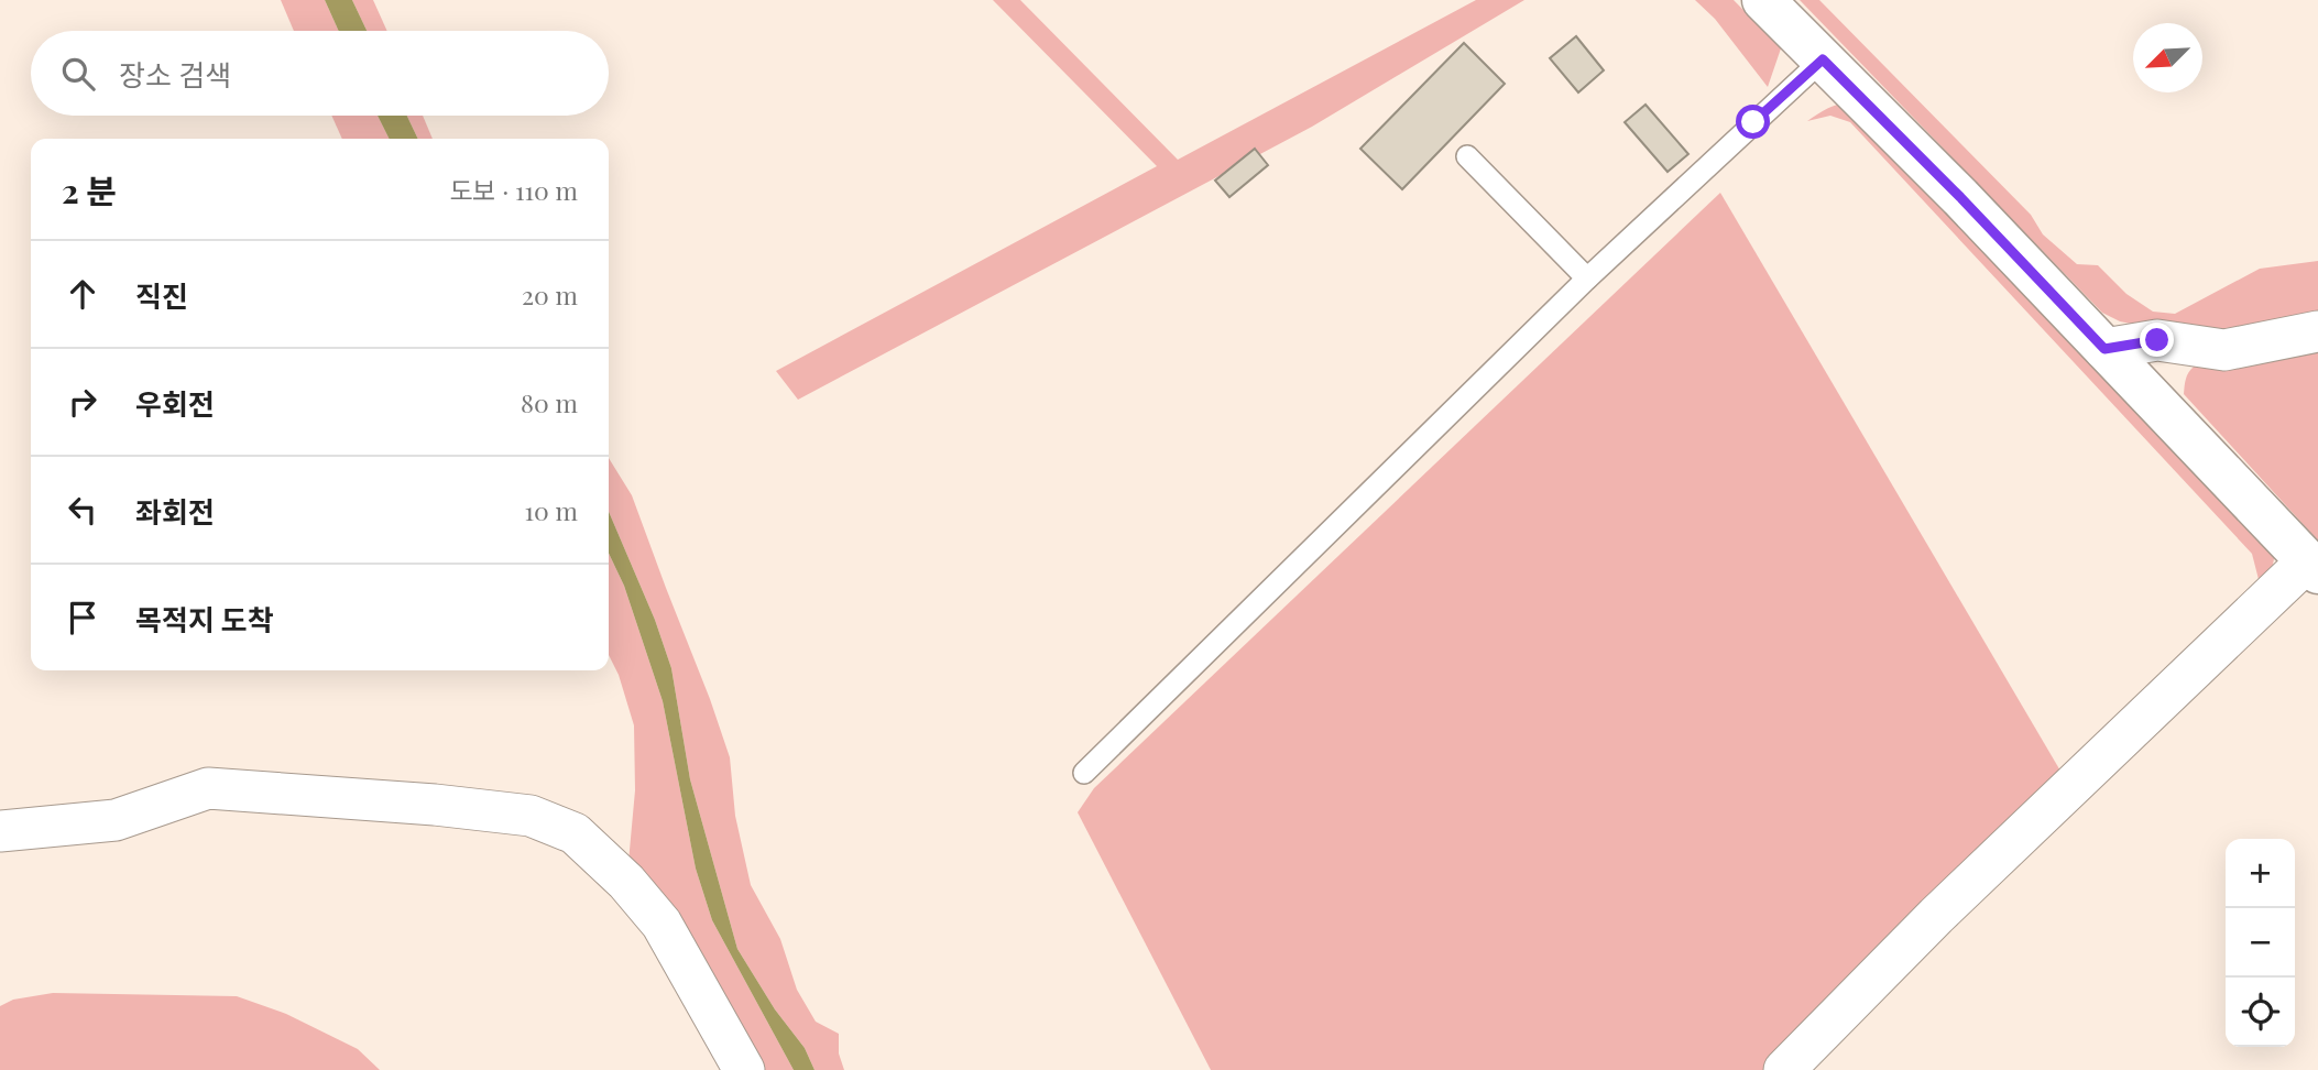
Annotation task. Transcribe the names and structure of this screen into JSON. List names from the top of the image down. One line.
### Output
{"north":"bottom left","page":{"search":"장소 검색","heading":["2 분","도보 · 110 m"],"list":[["직진","20 m"],["우회전","80 m"],["좌회전","10 m"],"목적지 도착"],"map_buttons":["+","−"]}}
